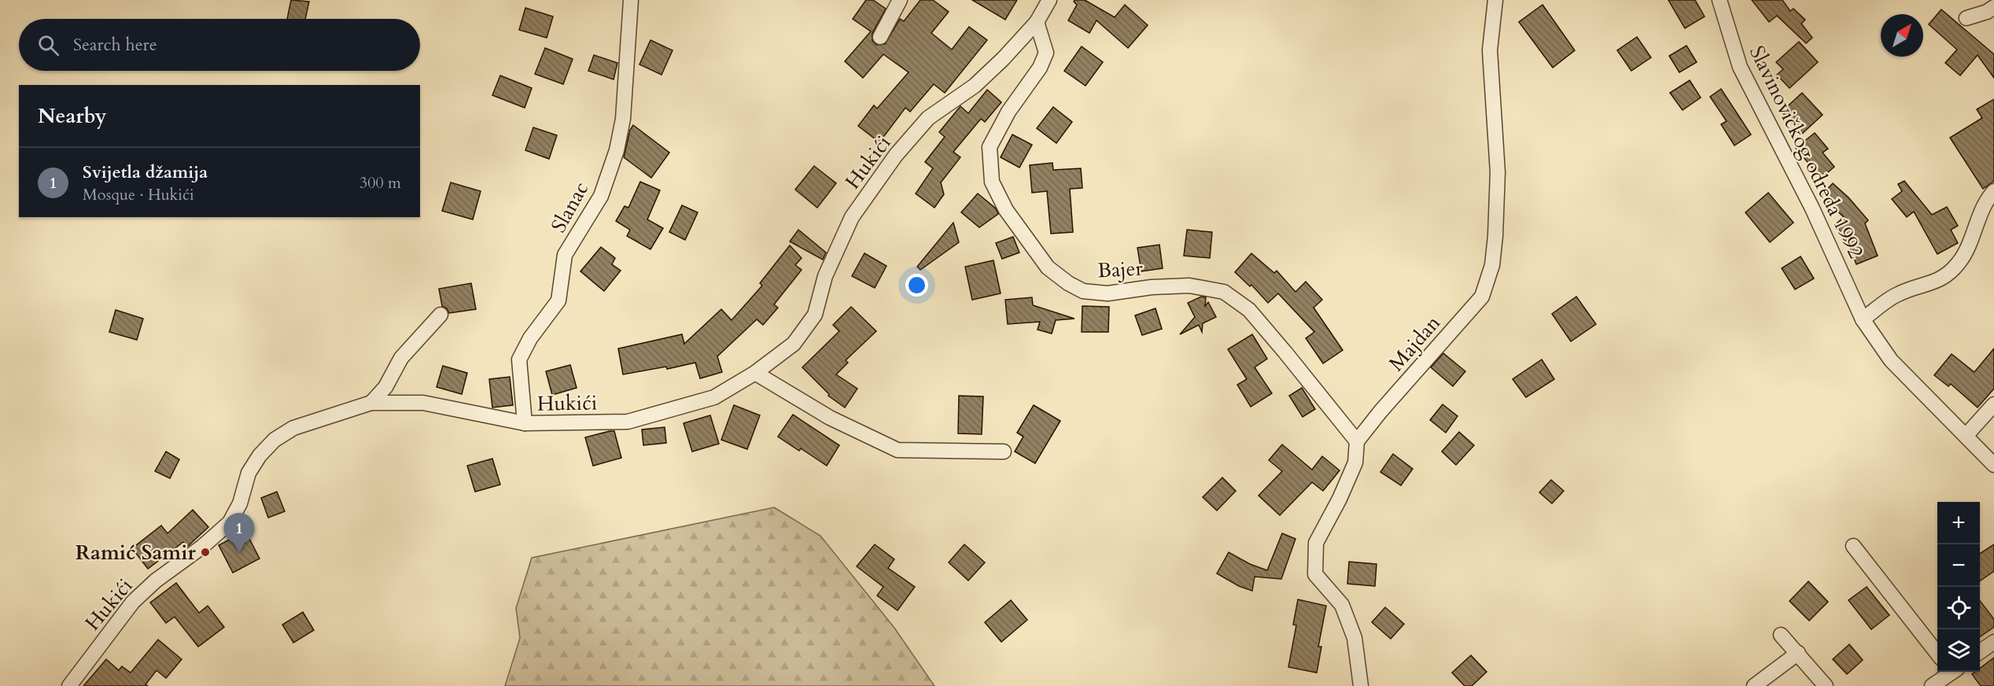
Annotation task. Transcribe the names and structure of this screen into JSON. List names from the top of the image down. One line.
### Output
{"streets":{"street":["Slavinovičkog odreda 1992","Hukići","Slanac","Bajer","Majdan"]},"crossings":[["Hukići","Slanac"],["Hukići","Bajer"],["Bajer","Majdan"]],"places":["Ramić Samir"],"north":"top right","page":{"search":"Search here","heading":"Nearby","list":[{"mark":"1","name":"Svijetla džamija","note":"Mosque · Hukići","value":"300 m"}],"map_buttons":["+","−"],"pins":"1"}}
